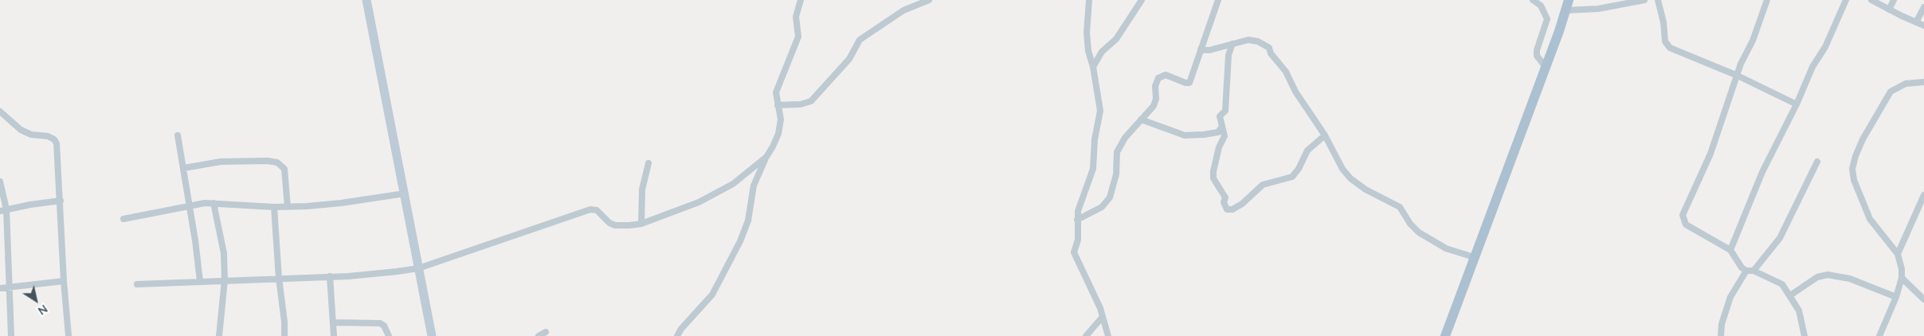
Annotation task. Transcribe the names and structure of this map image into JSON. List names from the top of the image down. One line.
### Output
{"north":"bottom right"}
